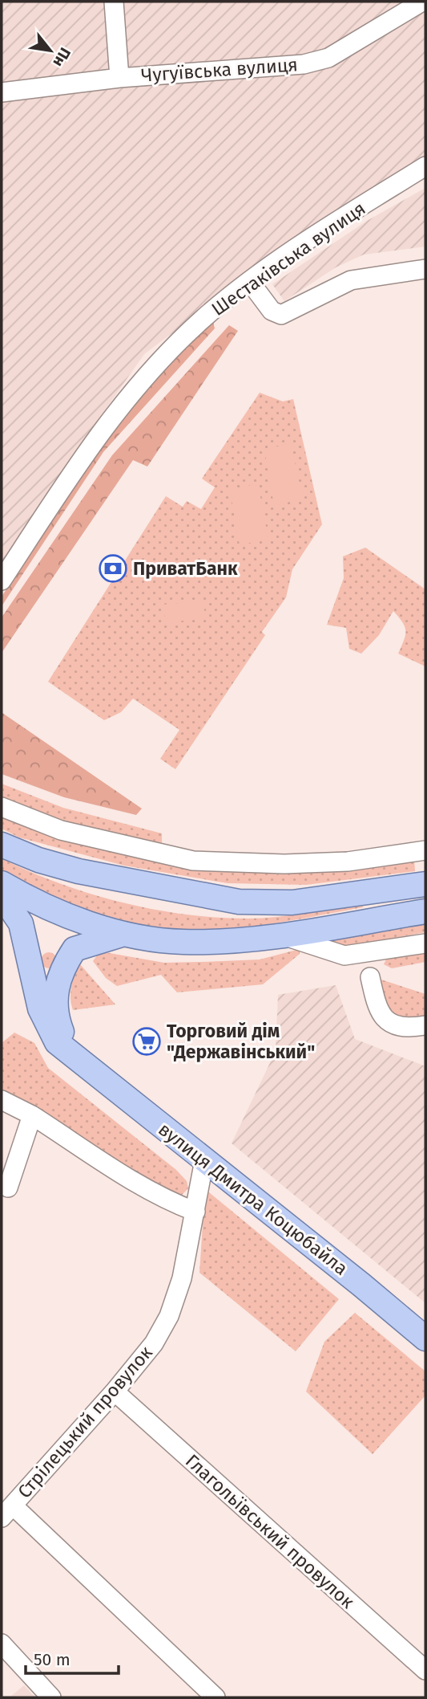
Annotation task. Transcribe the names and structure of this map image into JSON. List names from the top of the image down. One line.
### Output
{"streets":{"main road":["вулиця Дмитра Коцюбайла"],"street":["Чугуївська вулиця","Шестаківська вулиця","Стрілецький провулок","Глагольївський провулок"]},"crossings":[["вулиця Дмитра Коцюбайла","Стрілецький провулок"],["Стрілецький провулок","Глагольївський провулок"]],"places":{"bank":["ПриватБанк"],"supermarket":["Торговий дім \"Державінський\""]},"scale_bar":"50 m","north":"bottom right"}
